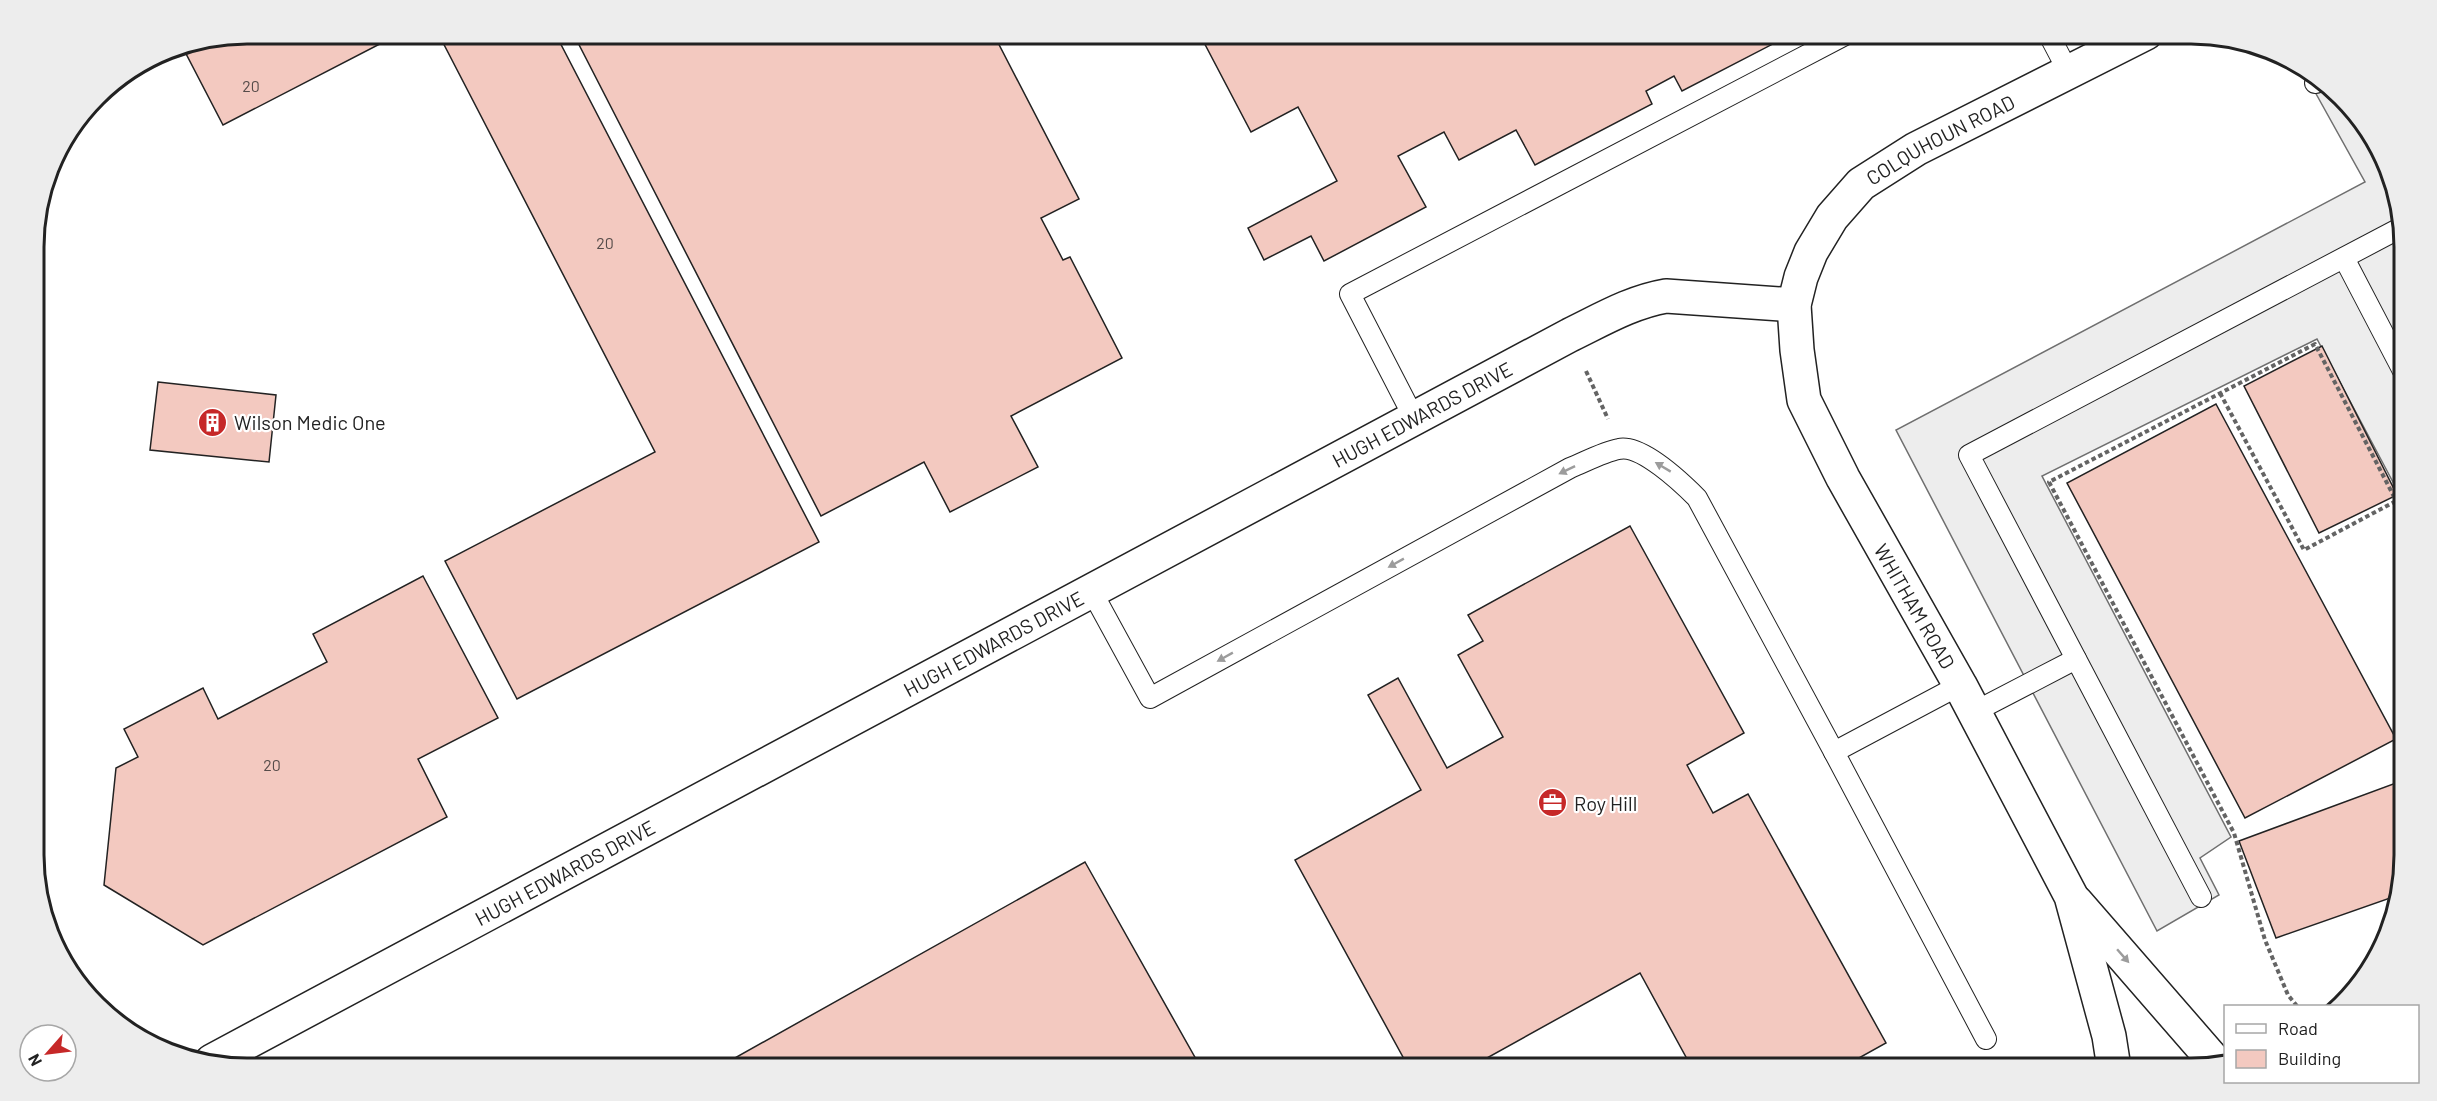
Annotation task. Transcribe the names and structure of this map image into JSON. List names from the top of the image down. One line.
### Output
{"streets":{"street":["COLQUHOUN ROAD","HUGH EDWARDS DRIVE","WHITHAM ROAD"]},"crossings":[["COLQUHOUN ROAD","HUGH EDWARDS DRIVE"],["COLQUHOUN ROAD","WHITHAM ROAD"],["HUGH EDWARDS DRIVE","WHITHAM ROAD"]],"places":{"building":["Wilson Medic One"],"office":["Roy Hill"]},"house_numbers":["20","20","20"],"legend":["Road","Building"],"north":"bottom left"}
